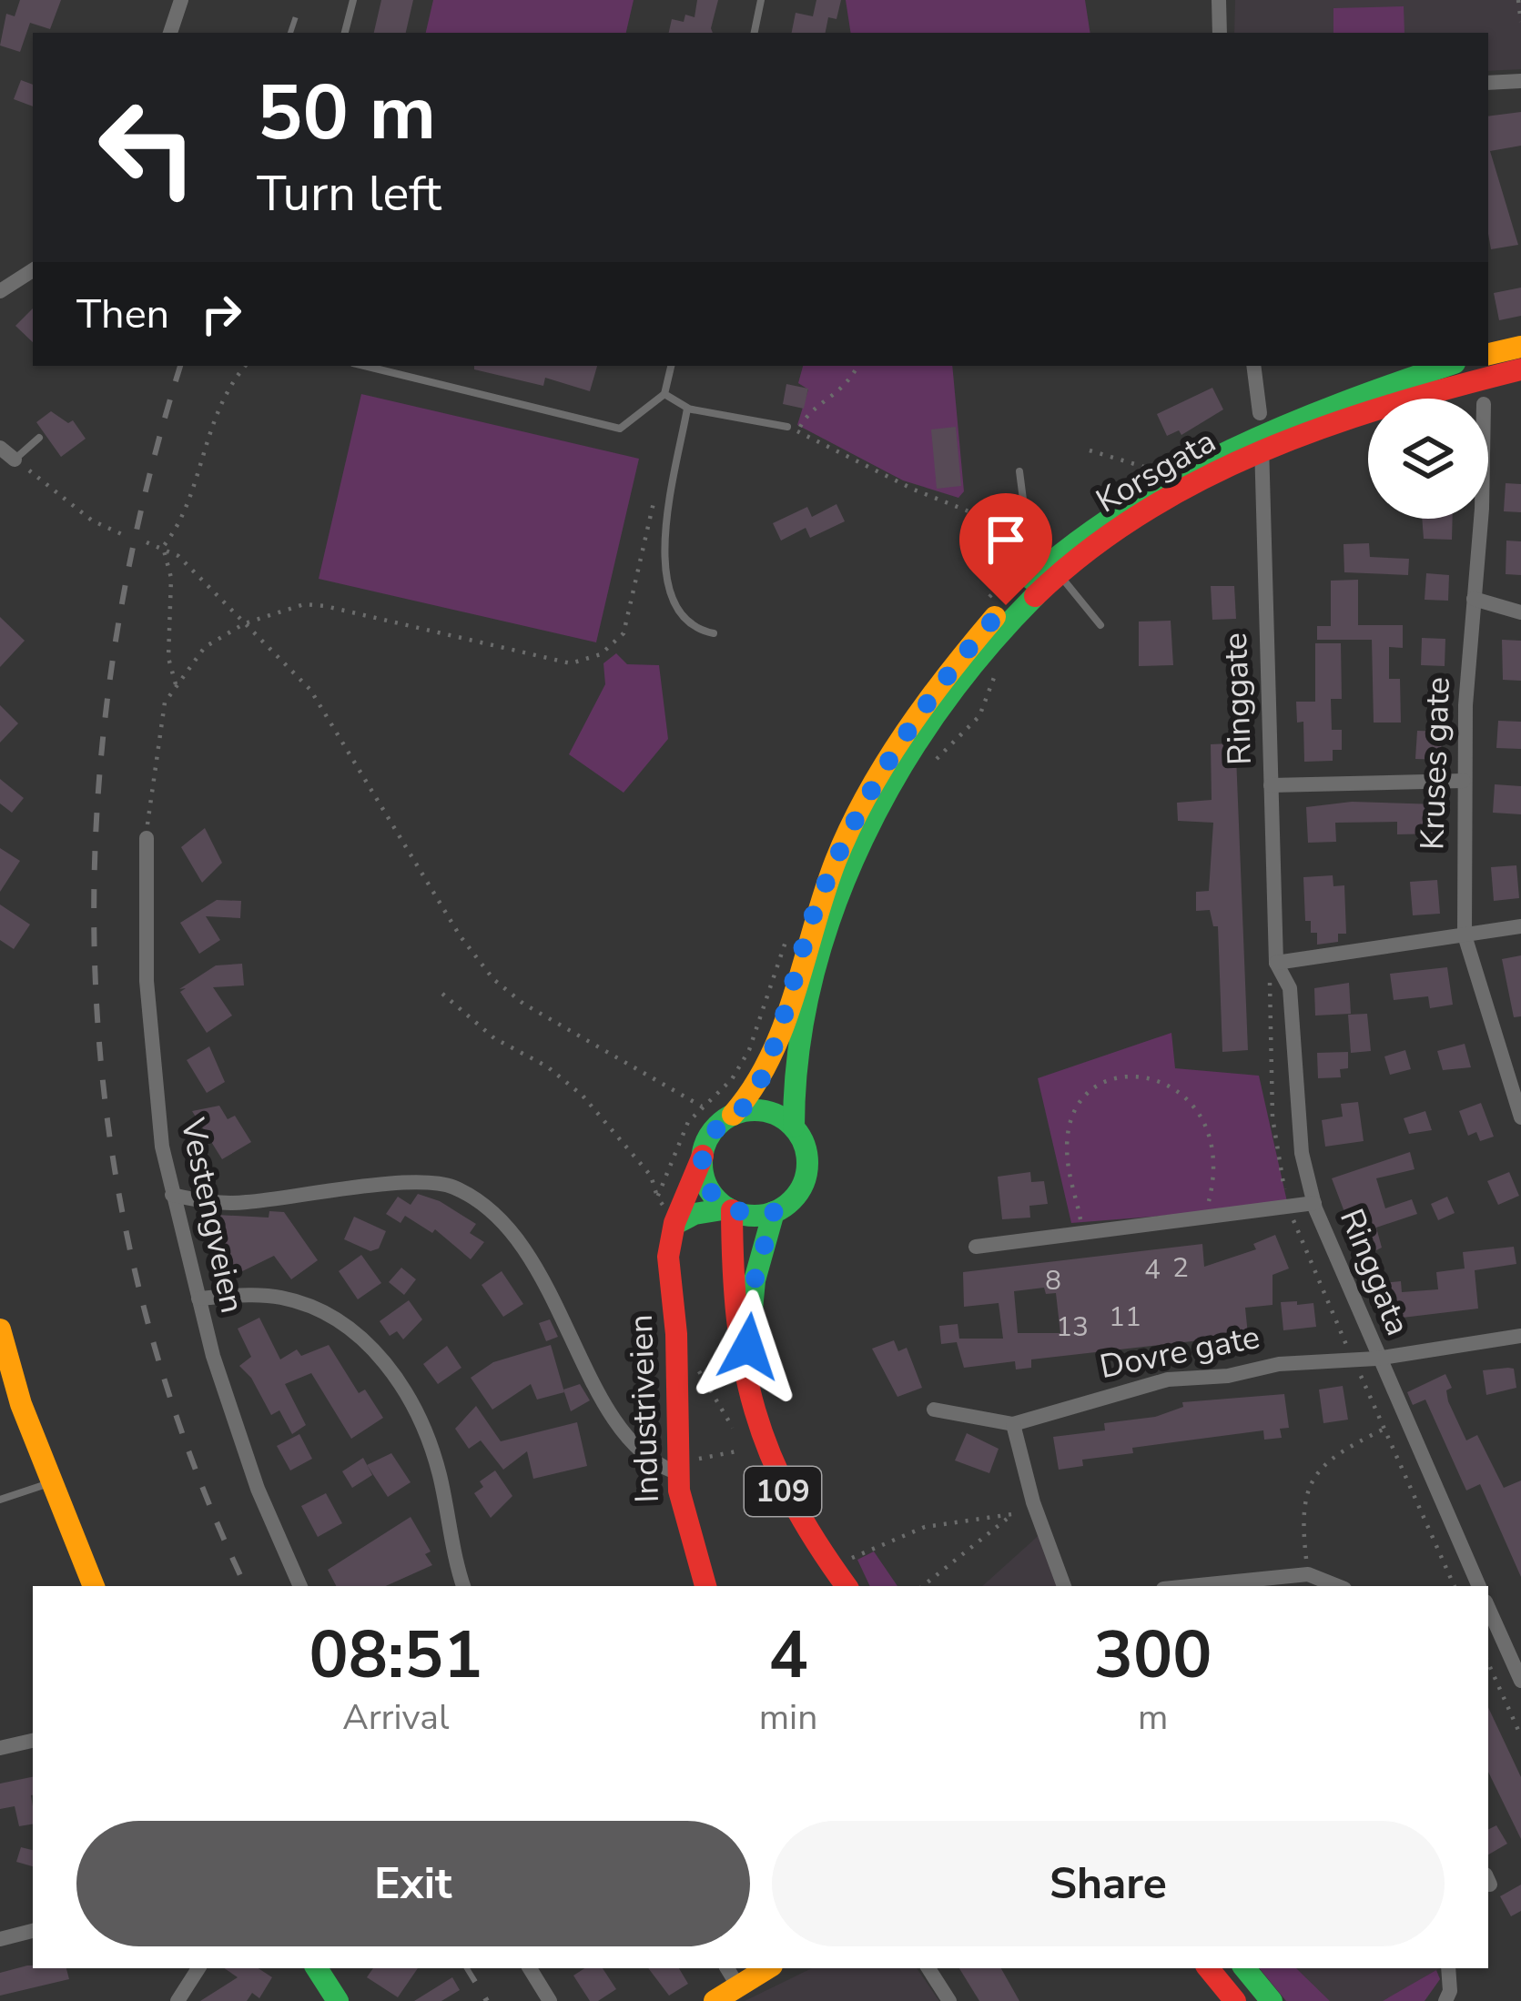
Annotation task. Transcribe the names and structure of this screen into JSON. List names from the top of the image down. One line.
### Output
{"streets":{"street":["Korsgata","Ringgate","Kruses gate","Vestengveien","Ringgata","Dovre gate","Industriveien","109"]},"crossings":[["Korsgata","Ringgate"],["Ringgate","Ringgata"],["Ringgata","Dovre gate"],["Industriveien","109"]],"house_numbers":["2","4","8","11","13"],"page":{"turn":["50 m","Turn left"],"then":"Then","eta":["08:51","Arrival","4","min","300","m"],"buttons":["Exit","Share"]}}
